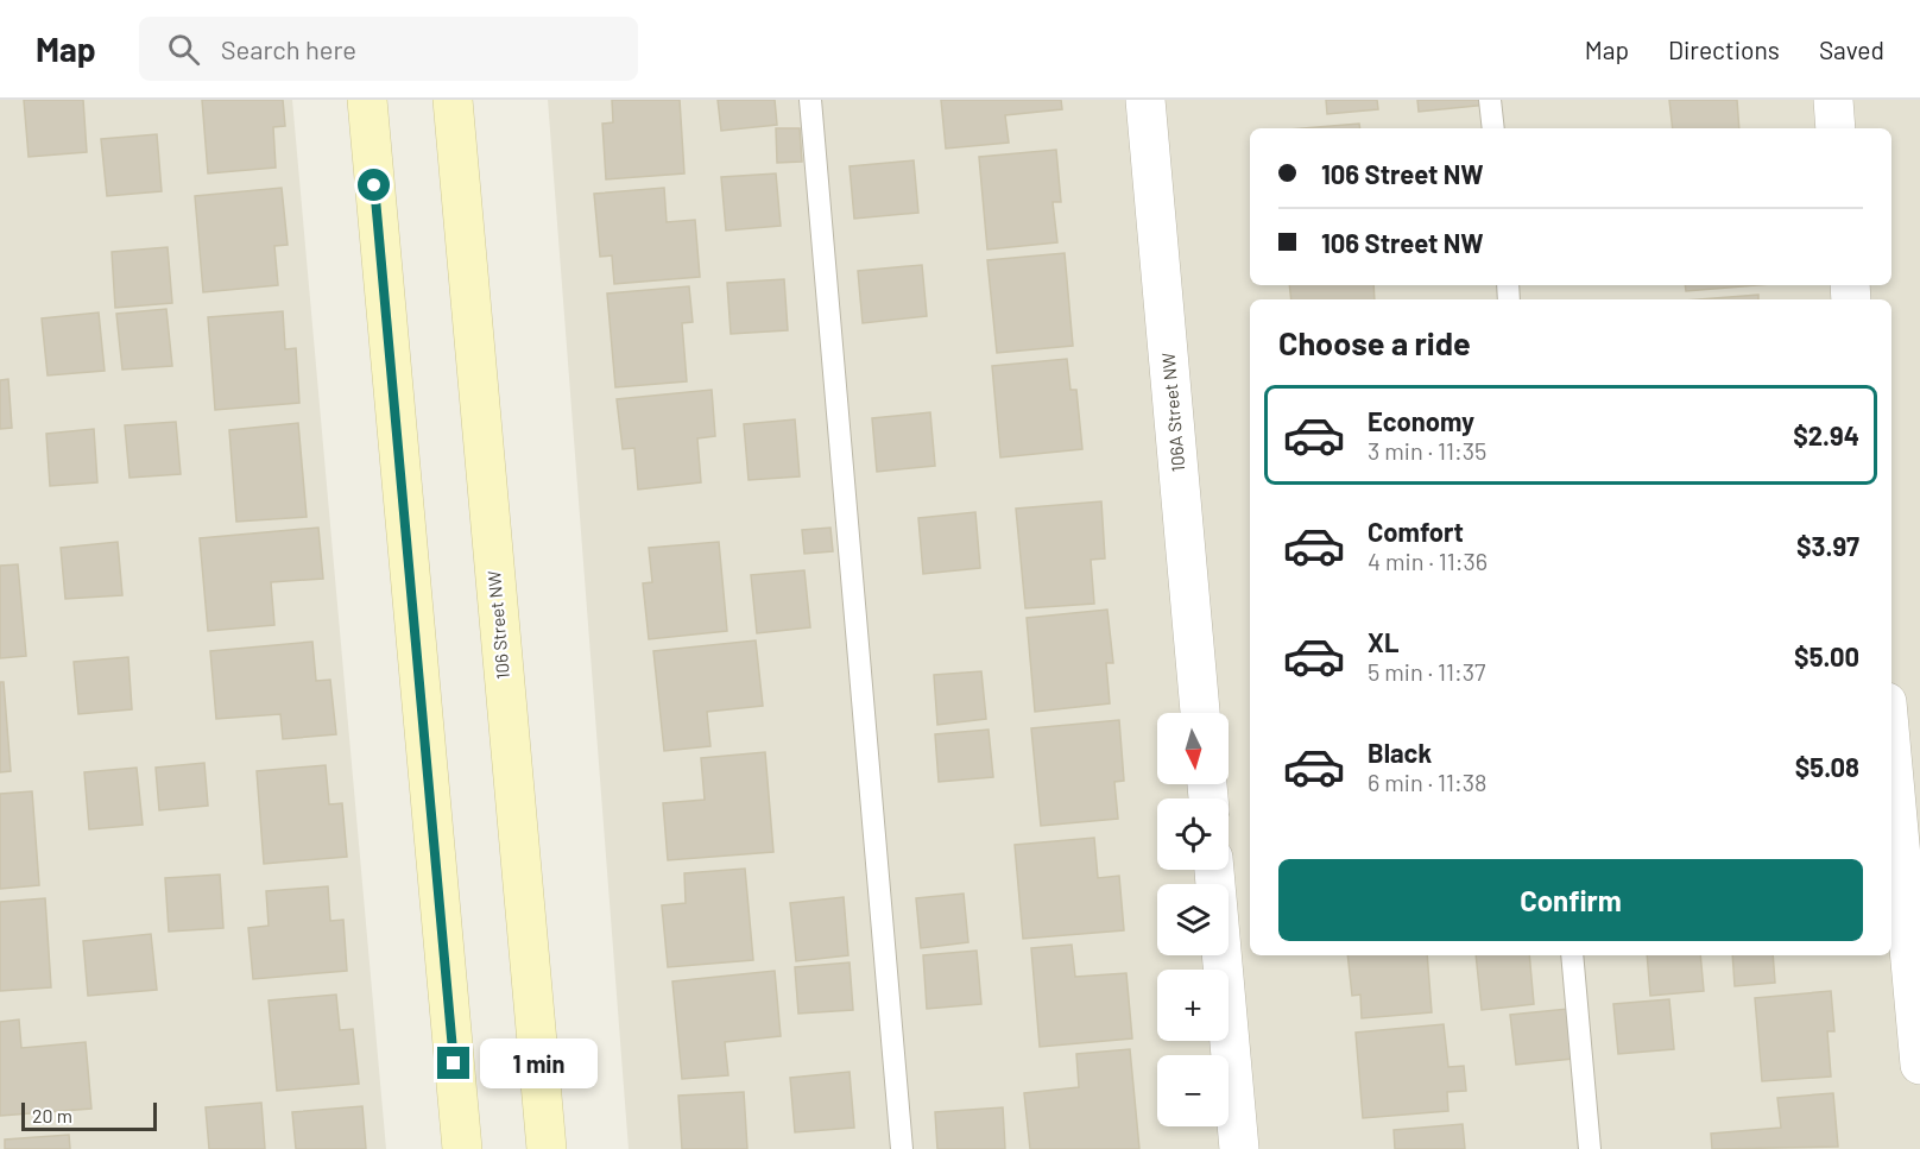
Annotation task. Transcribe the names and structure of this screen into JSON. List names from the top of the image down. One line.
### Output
{"streets":{"street":["106A Street NW","106 Street NW"]},"scale_bar":"20 m","north":"bottom","page":{"header":"Map","search":"Search here","nav":["Map","Directions","Saved"],"banner":["106 Street NW","106 Street NW"],"heading":"Choose a ride","list":[{"name":"Economy","note":"3 min · 11:35","value":"$2.94"},{"name":"Comfort","note":"4 min · 11:36","value":"$3.97"},{"name":"XL","note":"5 min · 11:37","value":"$5.00"},{"name":"Black","note":"6 min · 11:38","value":"$5.08"}],"map_buttons":["+","−"],"buttons":"Confirm","bubble":"1 min","scale":"20 m"}}
